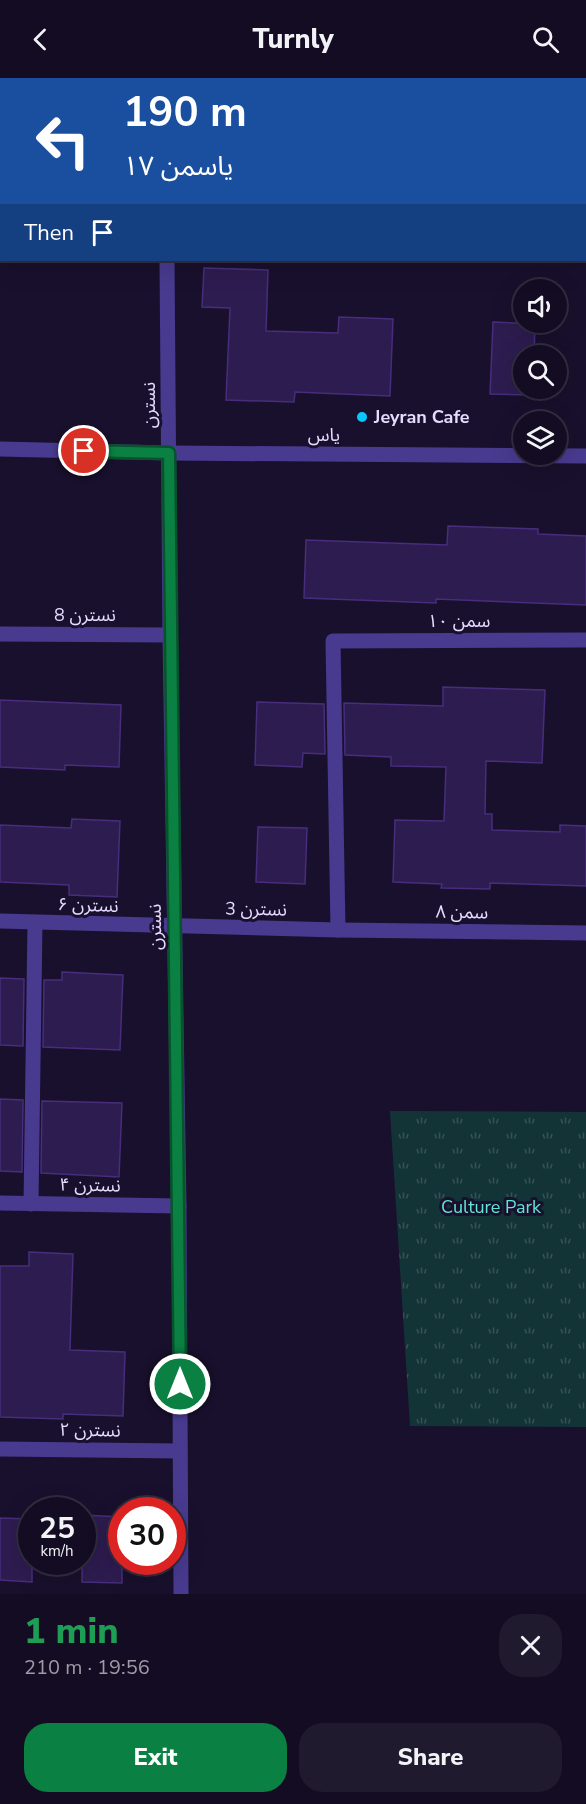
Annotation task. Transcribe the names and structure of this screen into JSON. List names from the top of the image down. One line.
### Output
{"streets":{"street":["نسترن","یاس","نسترن 8","سمن ۱۰","نسترن ۶","نسترن 3","سمن ۸","نسترن ۴","نسترن ۲"]},"crossings":[["نسترن","یاس"],["نسترن","نسترن 8"],["نسترن","نسترن ۶"],["نسترن","نسترن 3"],["نسترن","نسترن ۴"],["نسترن","نسترن ۲"],["سمن ۱۰","نسترن 3"],["سمن ۱۰","سمن ۸"],["نسترن ۶","نسترن 3"],["نسترن 3","سمن ۸"]],"parks":["Culture Park"],"places":["Jeyran Cafe"],"page":{"header":"Turnly","turn":["190 m","یاسمن ۱۷"],"then":"Then","speed":"25 km/h","limit":"30","heading":["1 min","210 m · 19:56"],"buttons":["Exit","Share"]}}
